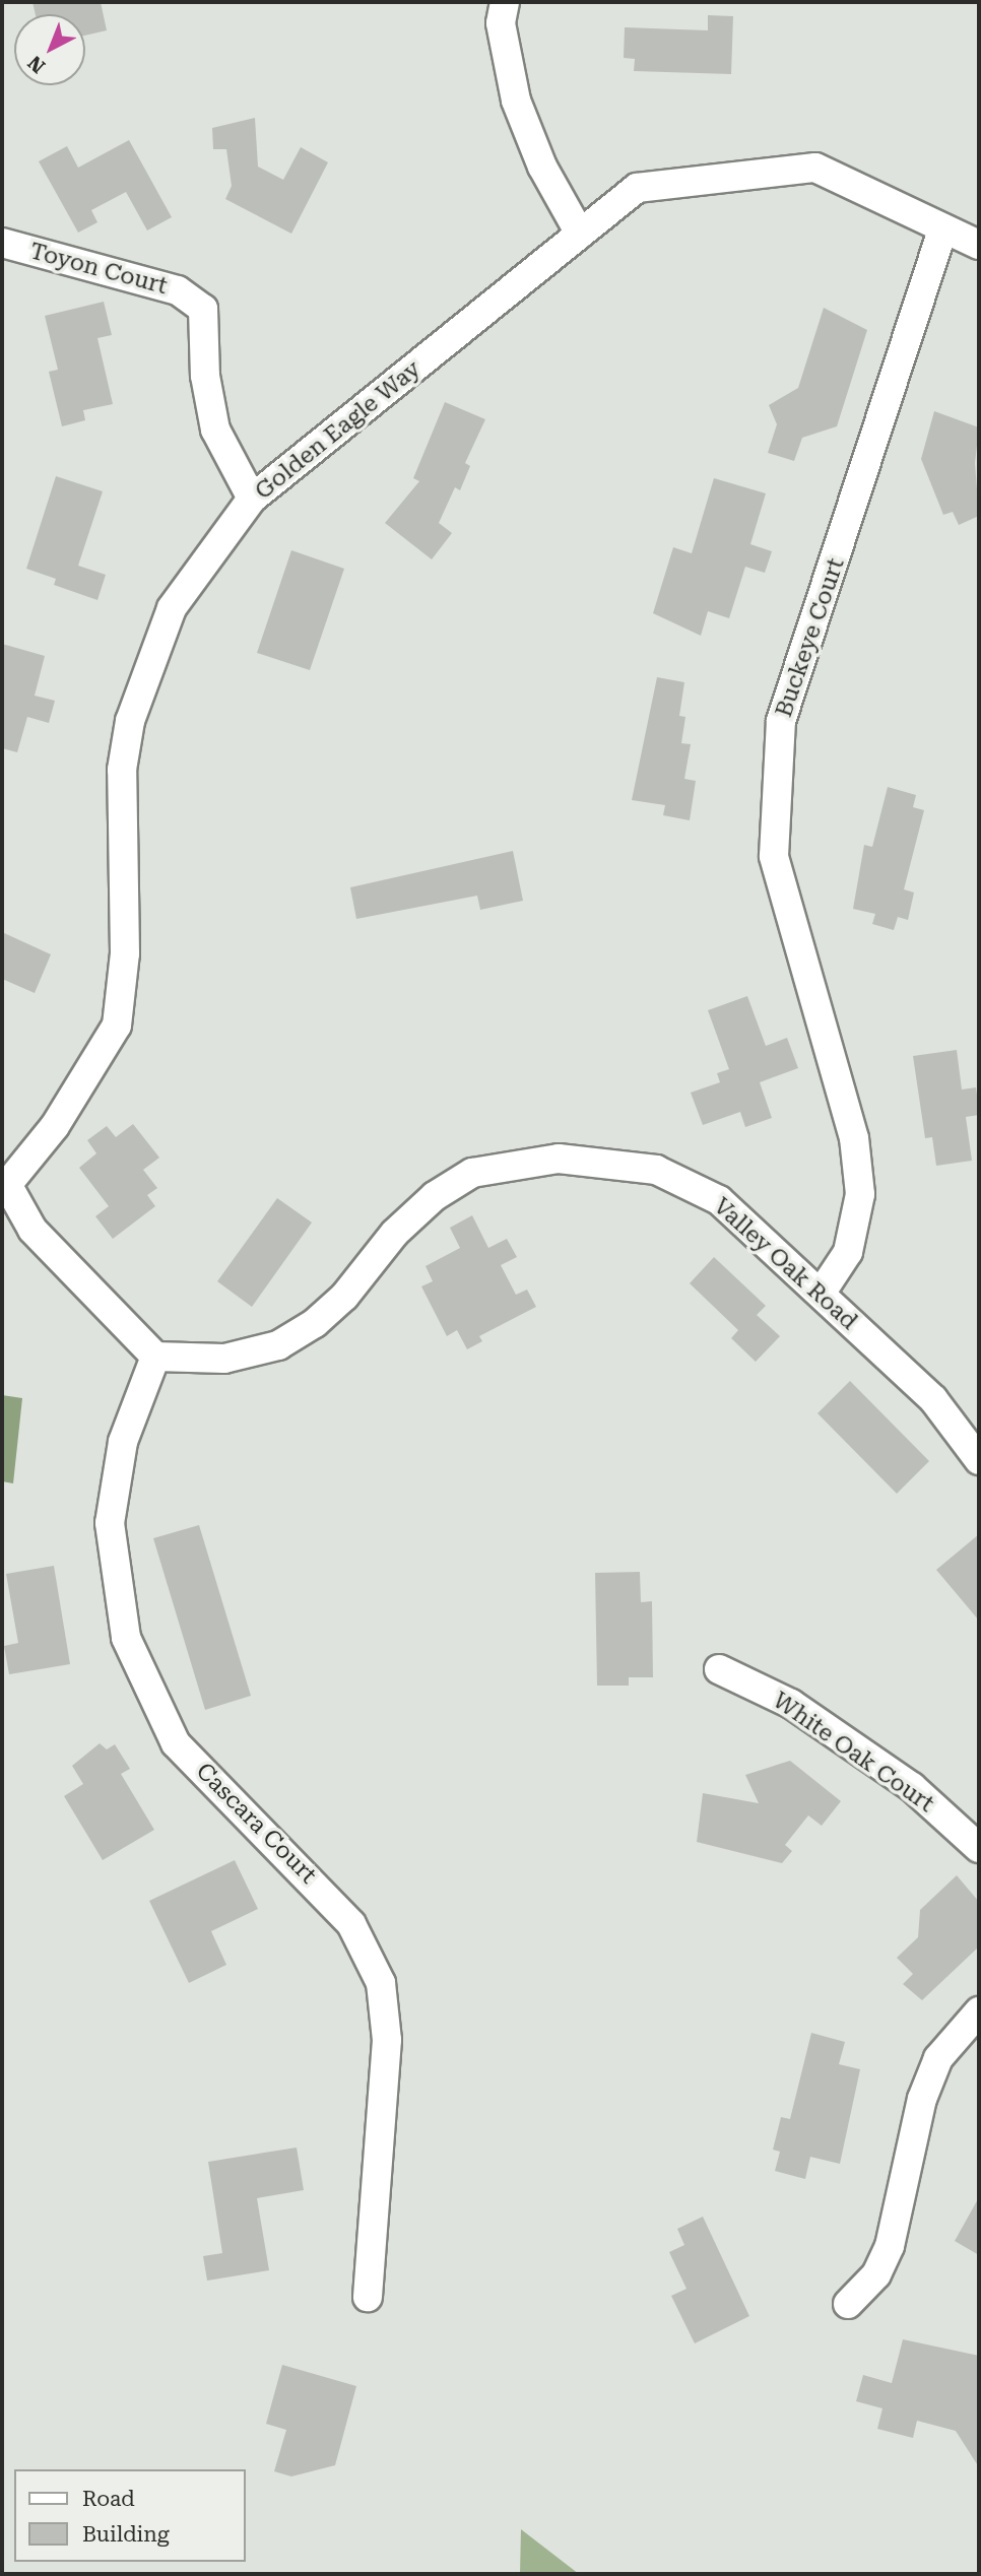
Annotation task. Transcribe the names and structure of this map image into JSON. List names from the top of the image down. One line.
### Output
{"streets":{"street":["Toyon Court","Golden Eagle Way","Buckeye Court","Valley Oak Road","White Oak Court","Cascara Court"]},"crossings":[["Toyon Court","Golden Eagle Way"],["Golden Eagle Way","Buckeye Court"],["Buckeye Court","Valley Oak Road"],["Valley Oak Road","Cascara Court"]],"legend":["Road","Building"],"north":"bottom left"}
